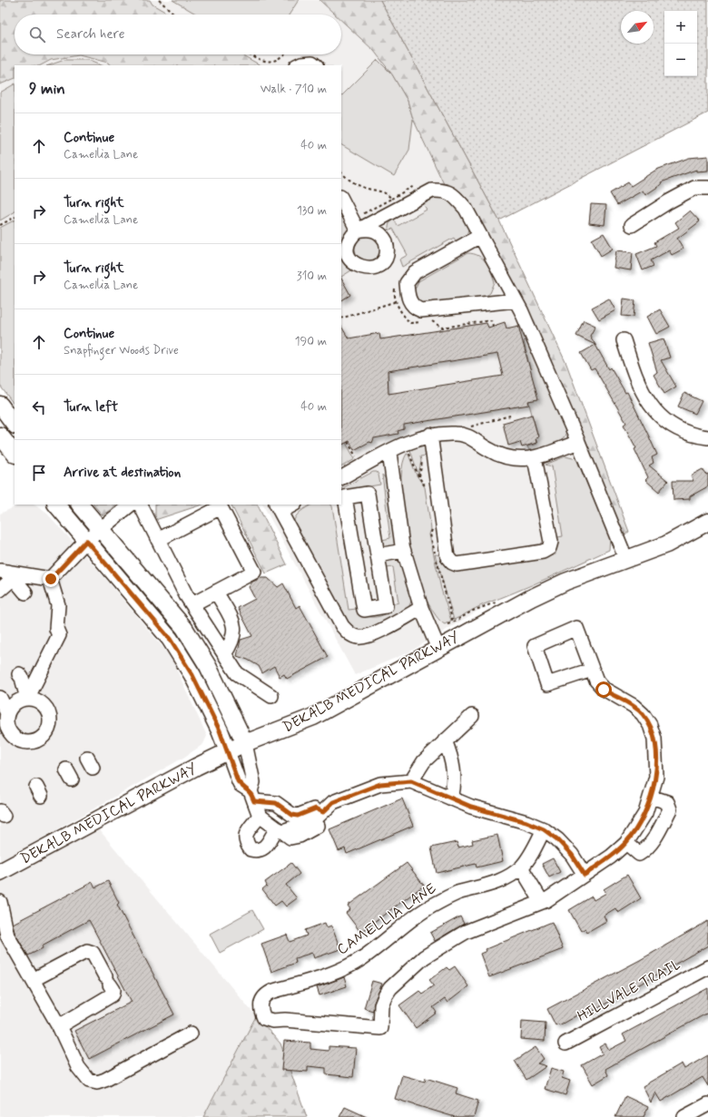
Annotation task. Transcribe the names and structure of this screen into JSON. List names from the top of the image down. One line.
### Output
{"streets":{"main road":["DEKALB MEDICAL PARKWAY"],"street":["CAMELLIA LANE","HILLVALE TRAIL"]},"north":"top right","page":{"map_buttons":["+","−"],"search":"Search here","heading":["9 min","Walk · 710 m"],"list":[["Continue","Camellia Lane","40 m"],["Turn right","Camellia Lane","130 m"],["Turn right","Camellia Lane","310 m"],["Continue","Snapfinger Woods Drive","190 m"],["Turn left","40 m"],"Arrive at destination"]}}
